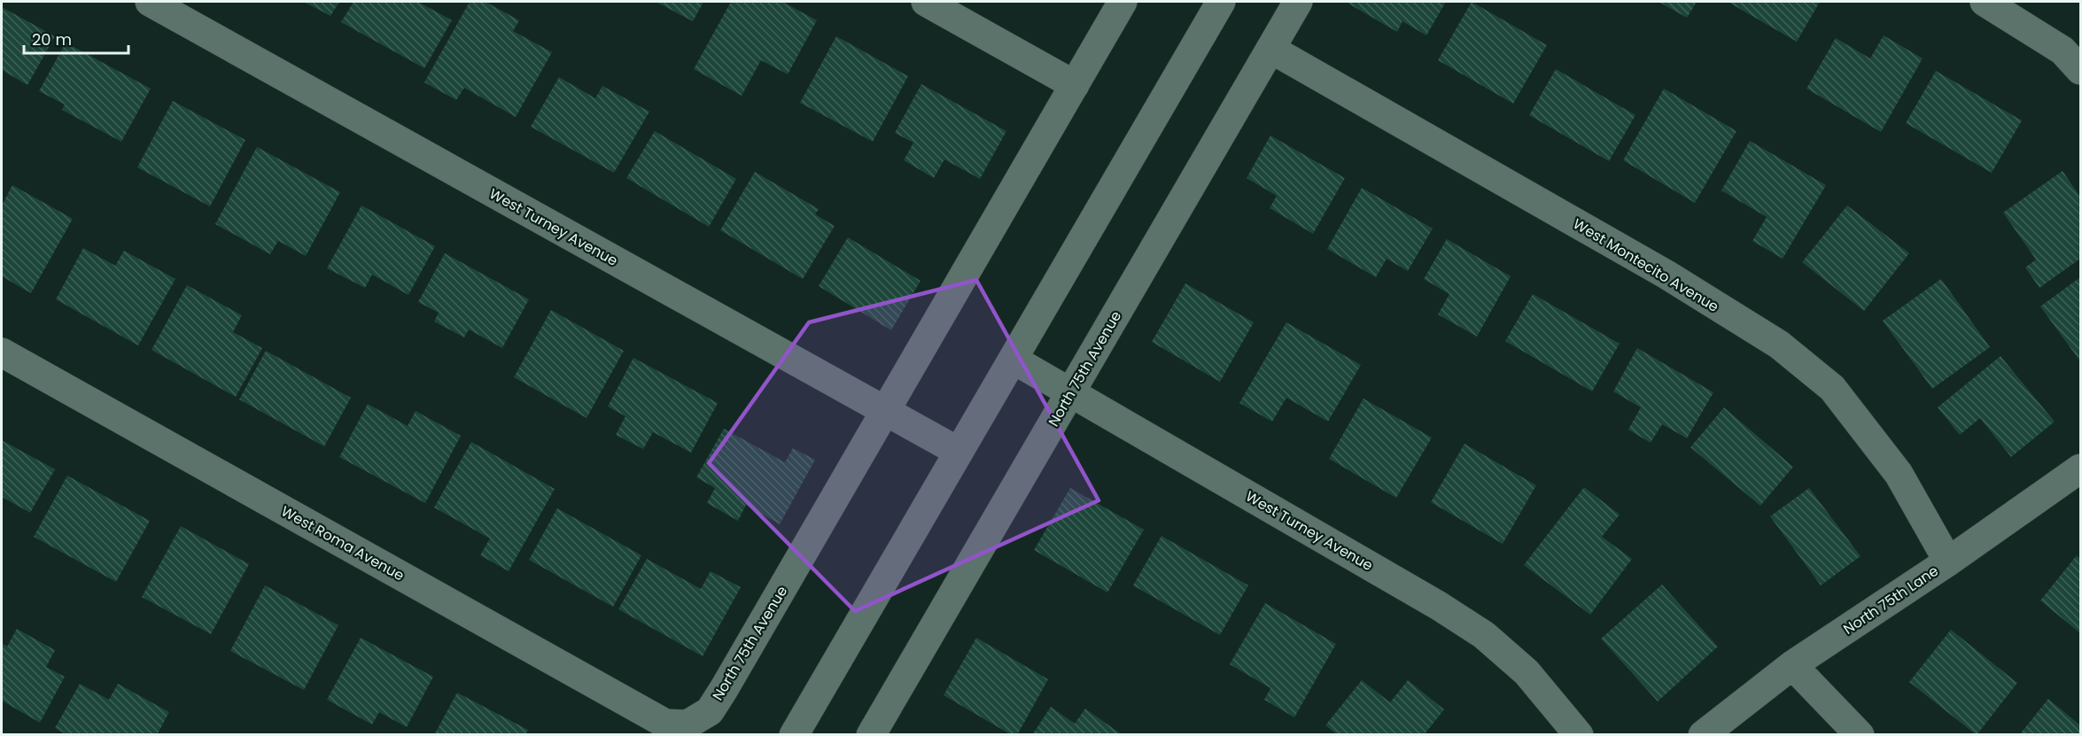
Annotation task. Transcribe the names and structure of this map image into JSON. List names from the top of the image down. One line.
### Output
{"streets":{"street":["West Turney Avenue","West Montecito Avenue","North 75th Avenue","West Roma Avenue","North 75th Lane"]},"crossings":[["West Turney Avenue","North 75th Avenue"],["West Montecito Avenue","North 75th Avenue"],["West Montecito Avenue","North 75th Lane"],["North 75th Avenue","West Roma Avenue"]],"scale_bar":"20 m"}
